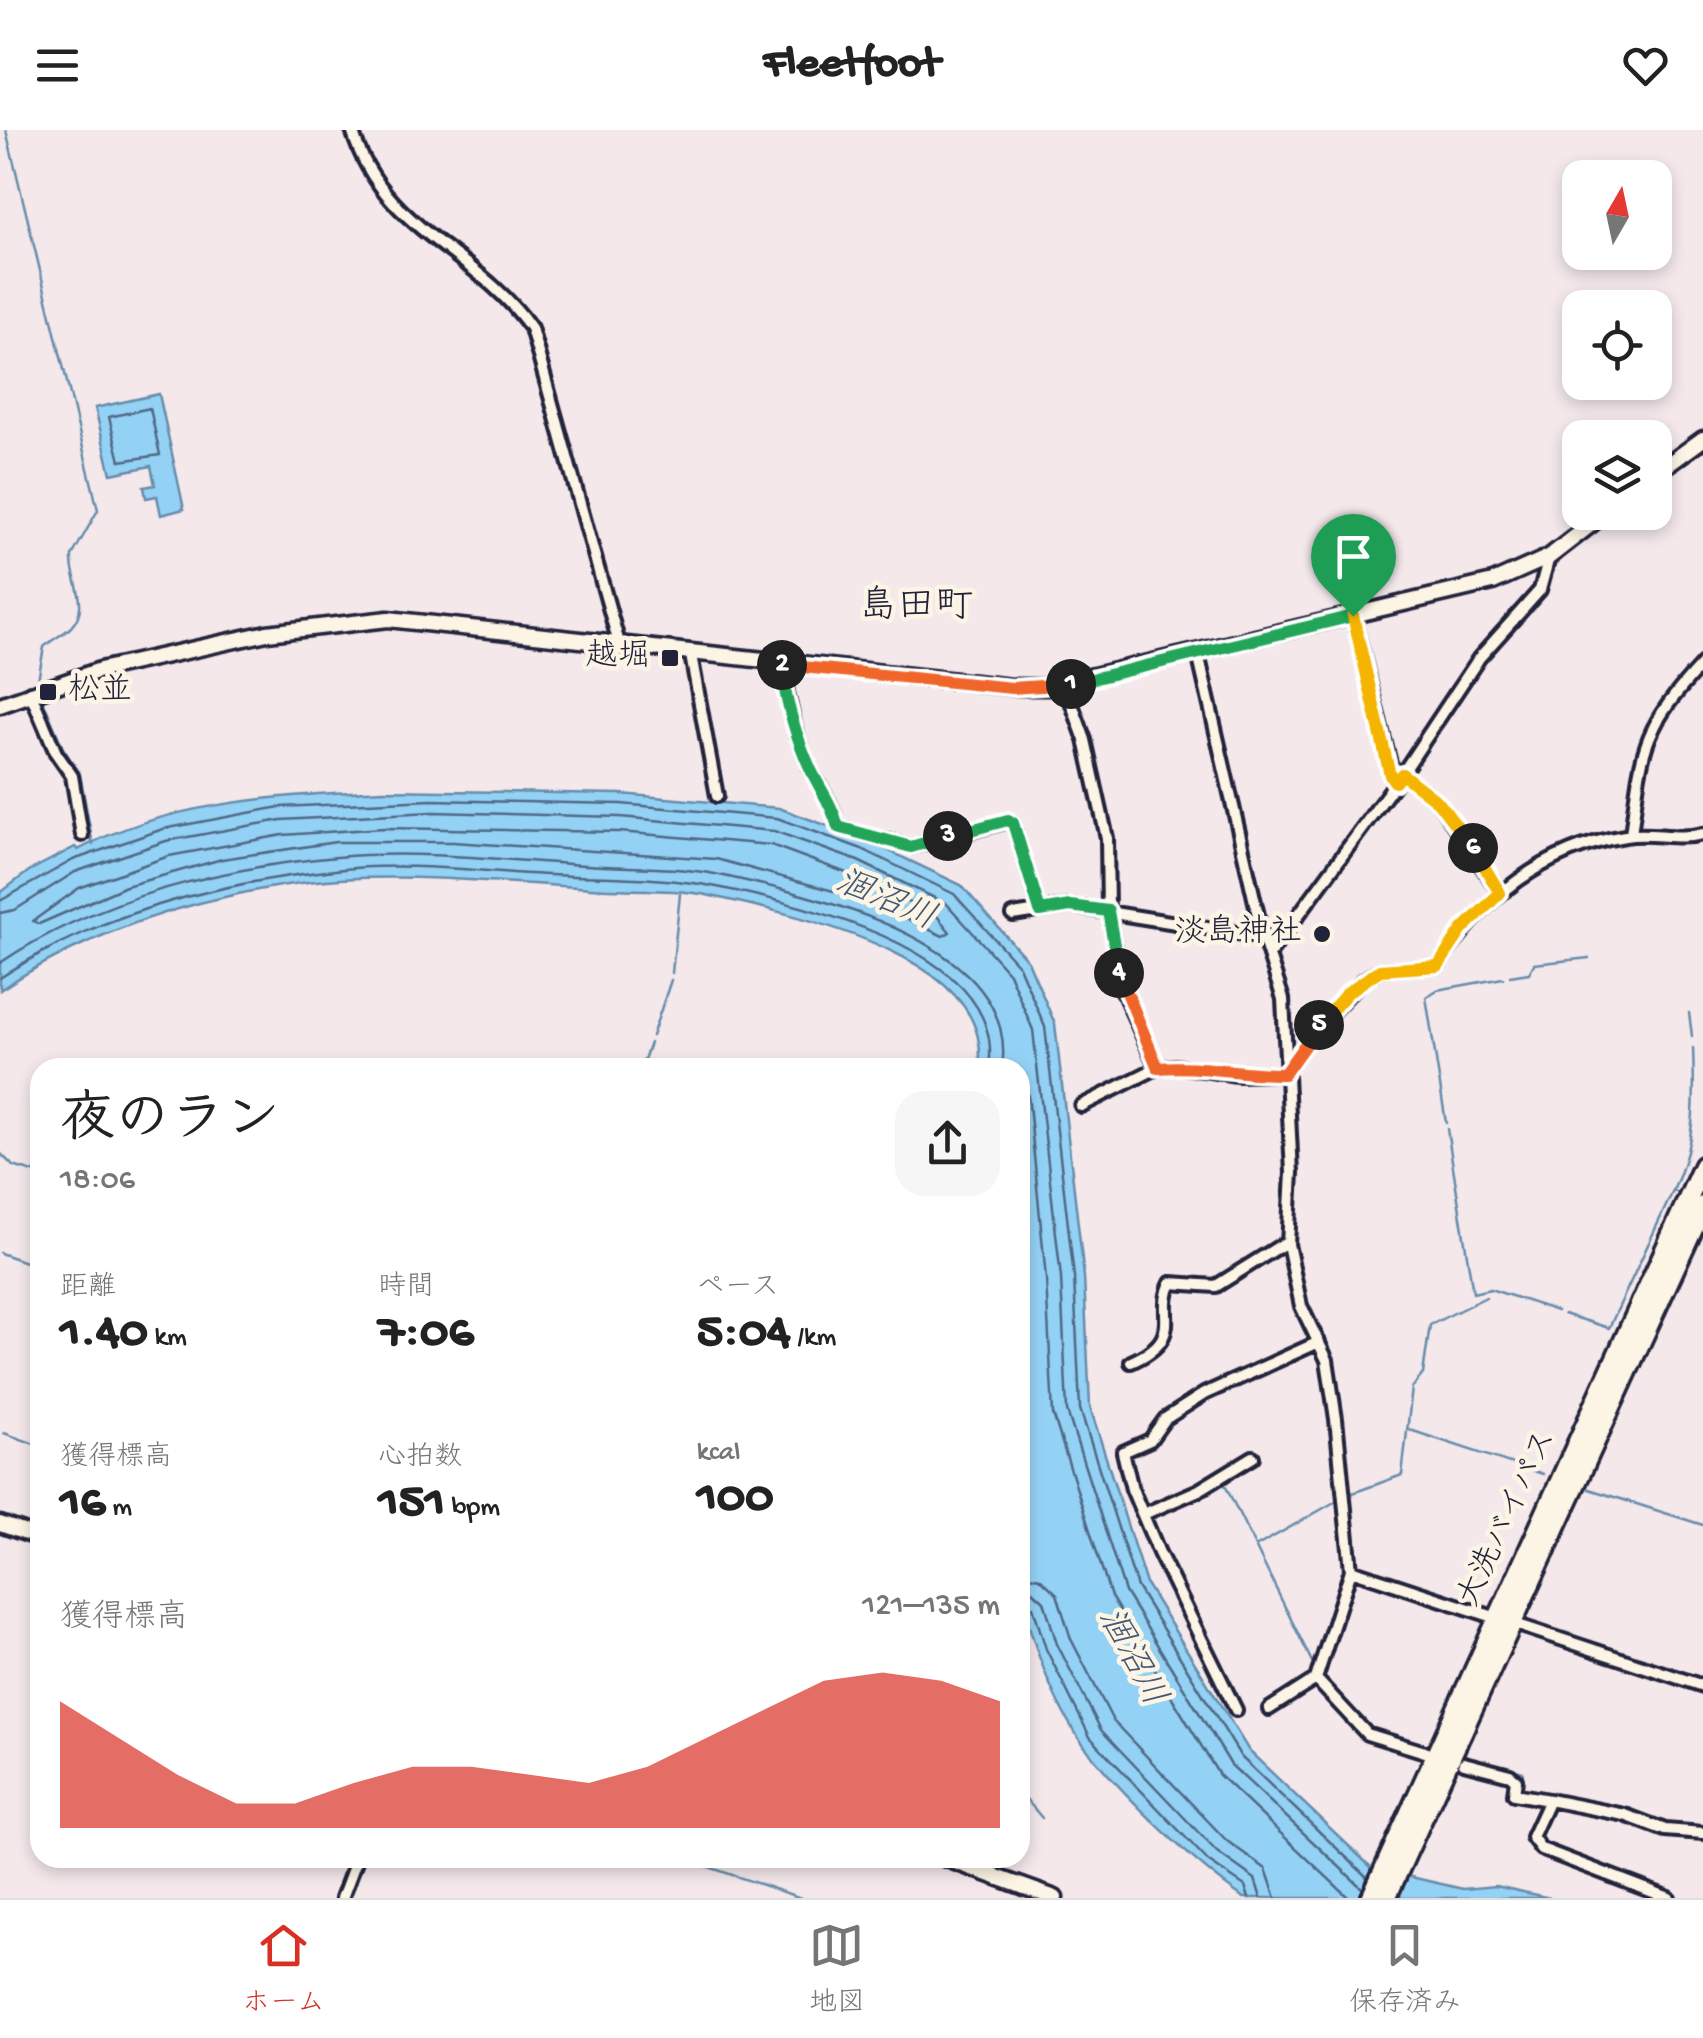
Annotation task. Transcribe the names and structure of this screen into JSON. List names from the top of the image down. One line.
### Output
{"streets":{"highway":["大洗バイパス"]},"districts":["島田町"],"water":["涸沼川"],"places":{"transit":["越堀","松並"],"other":["淡島神社"]},"north":"top","page":{"header":"Fleetfoot","pins":["2","1","3","6","4","5"],"heading":["夜のラン","18:06"],"stats":[["距離","1.40 km"],["時間","7:06"],["ペース","5:04 /km"],["獲得標高","16 m"],["心拍数","151 bpm"],["kcal","100"]],"chart":["獲得標高","121–135 m"],"tabs":["ホーム","地図","保存済み"]}}
